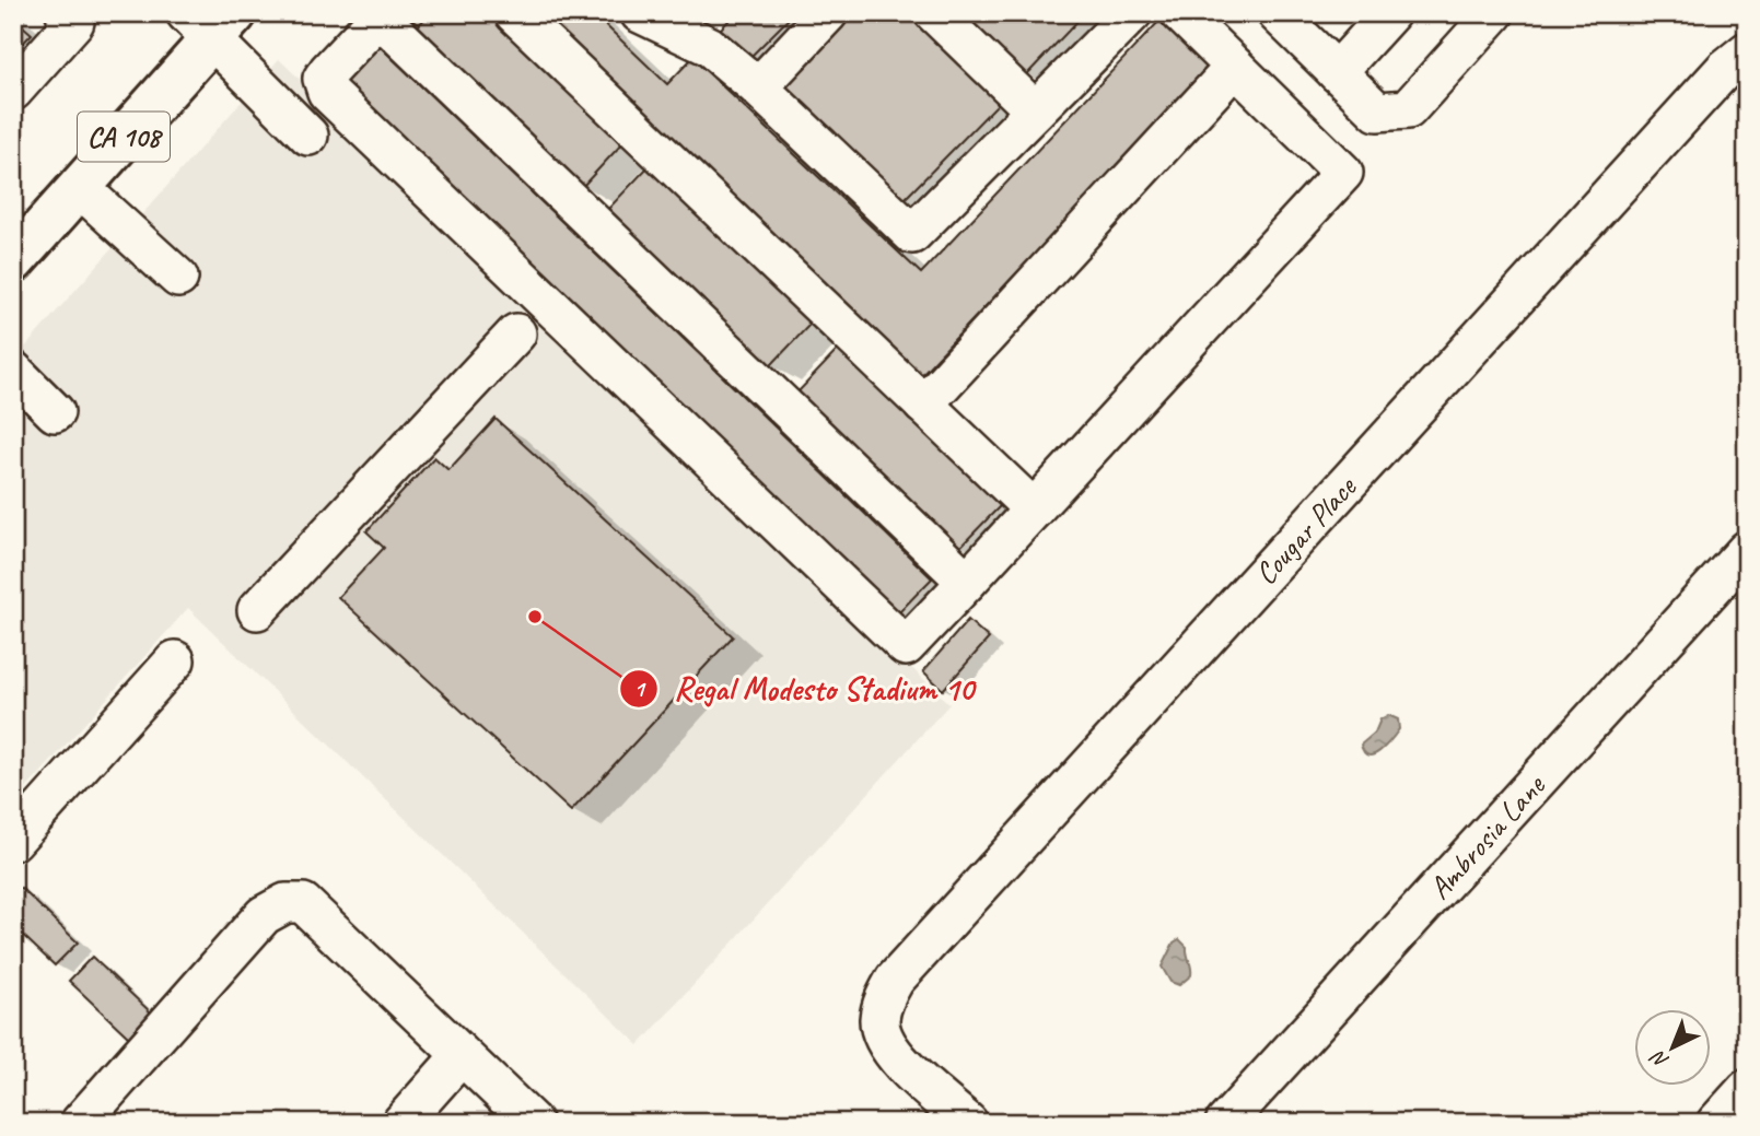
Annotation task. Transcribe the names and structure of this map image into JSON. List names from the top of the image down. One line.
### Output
{"streets":{"main road":["CA 108"],"street":["Cougar Place","Ambrosia Lane"]},"places":["Regal Modesto Stadium 10"],"north":"bottom left"}
